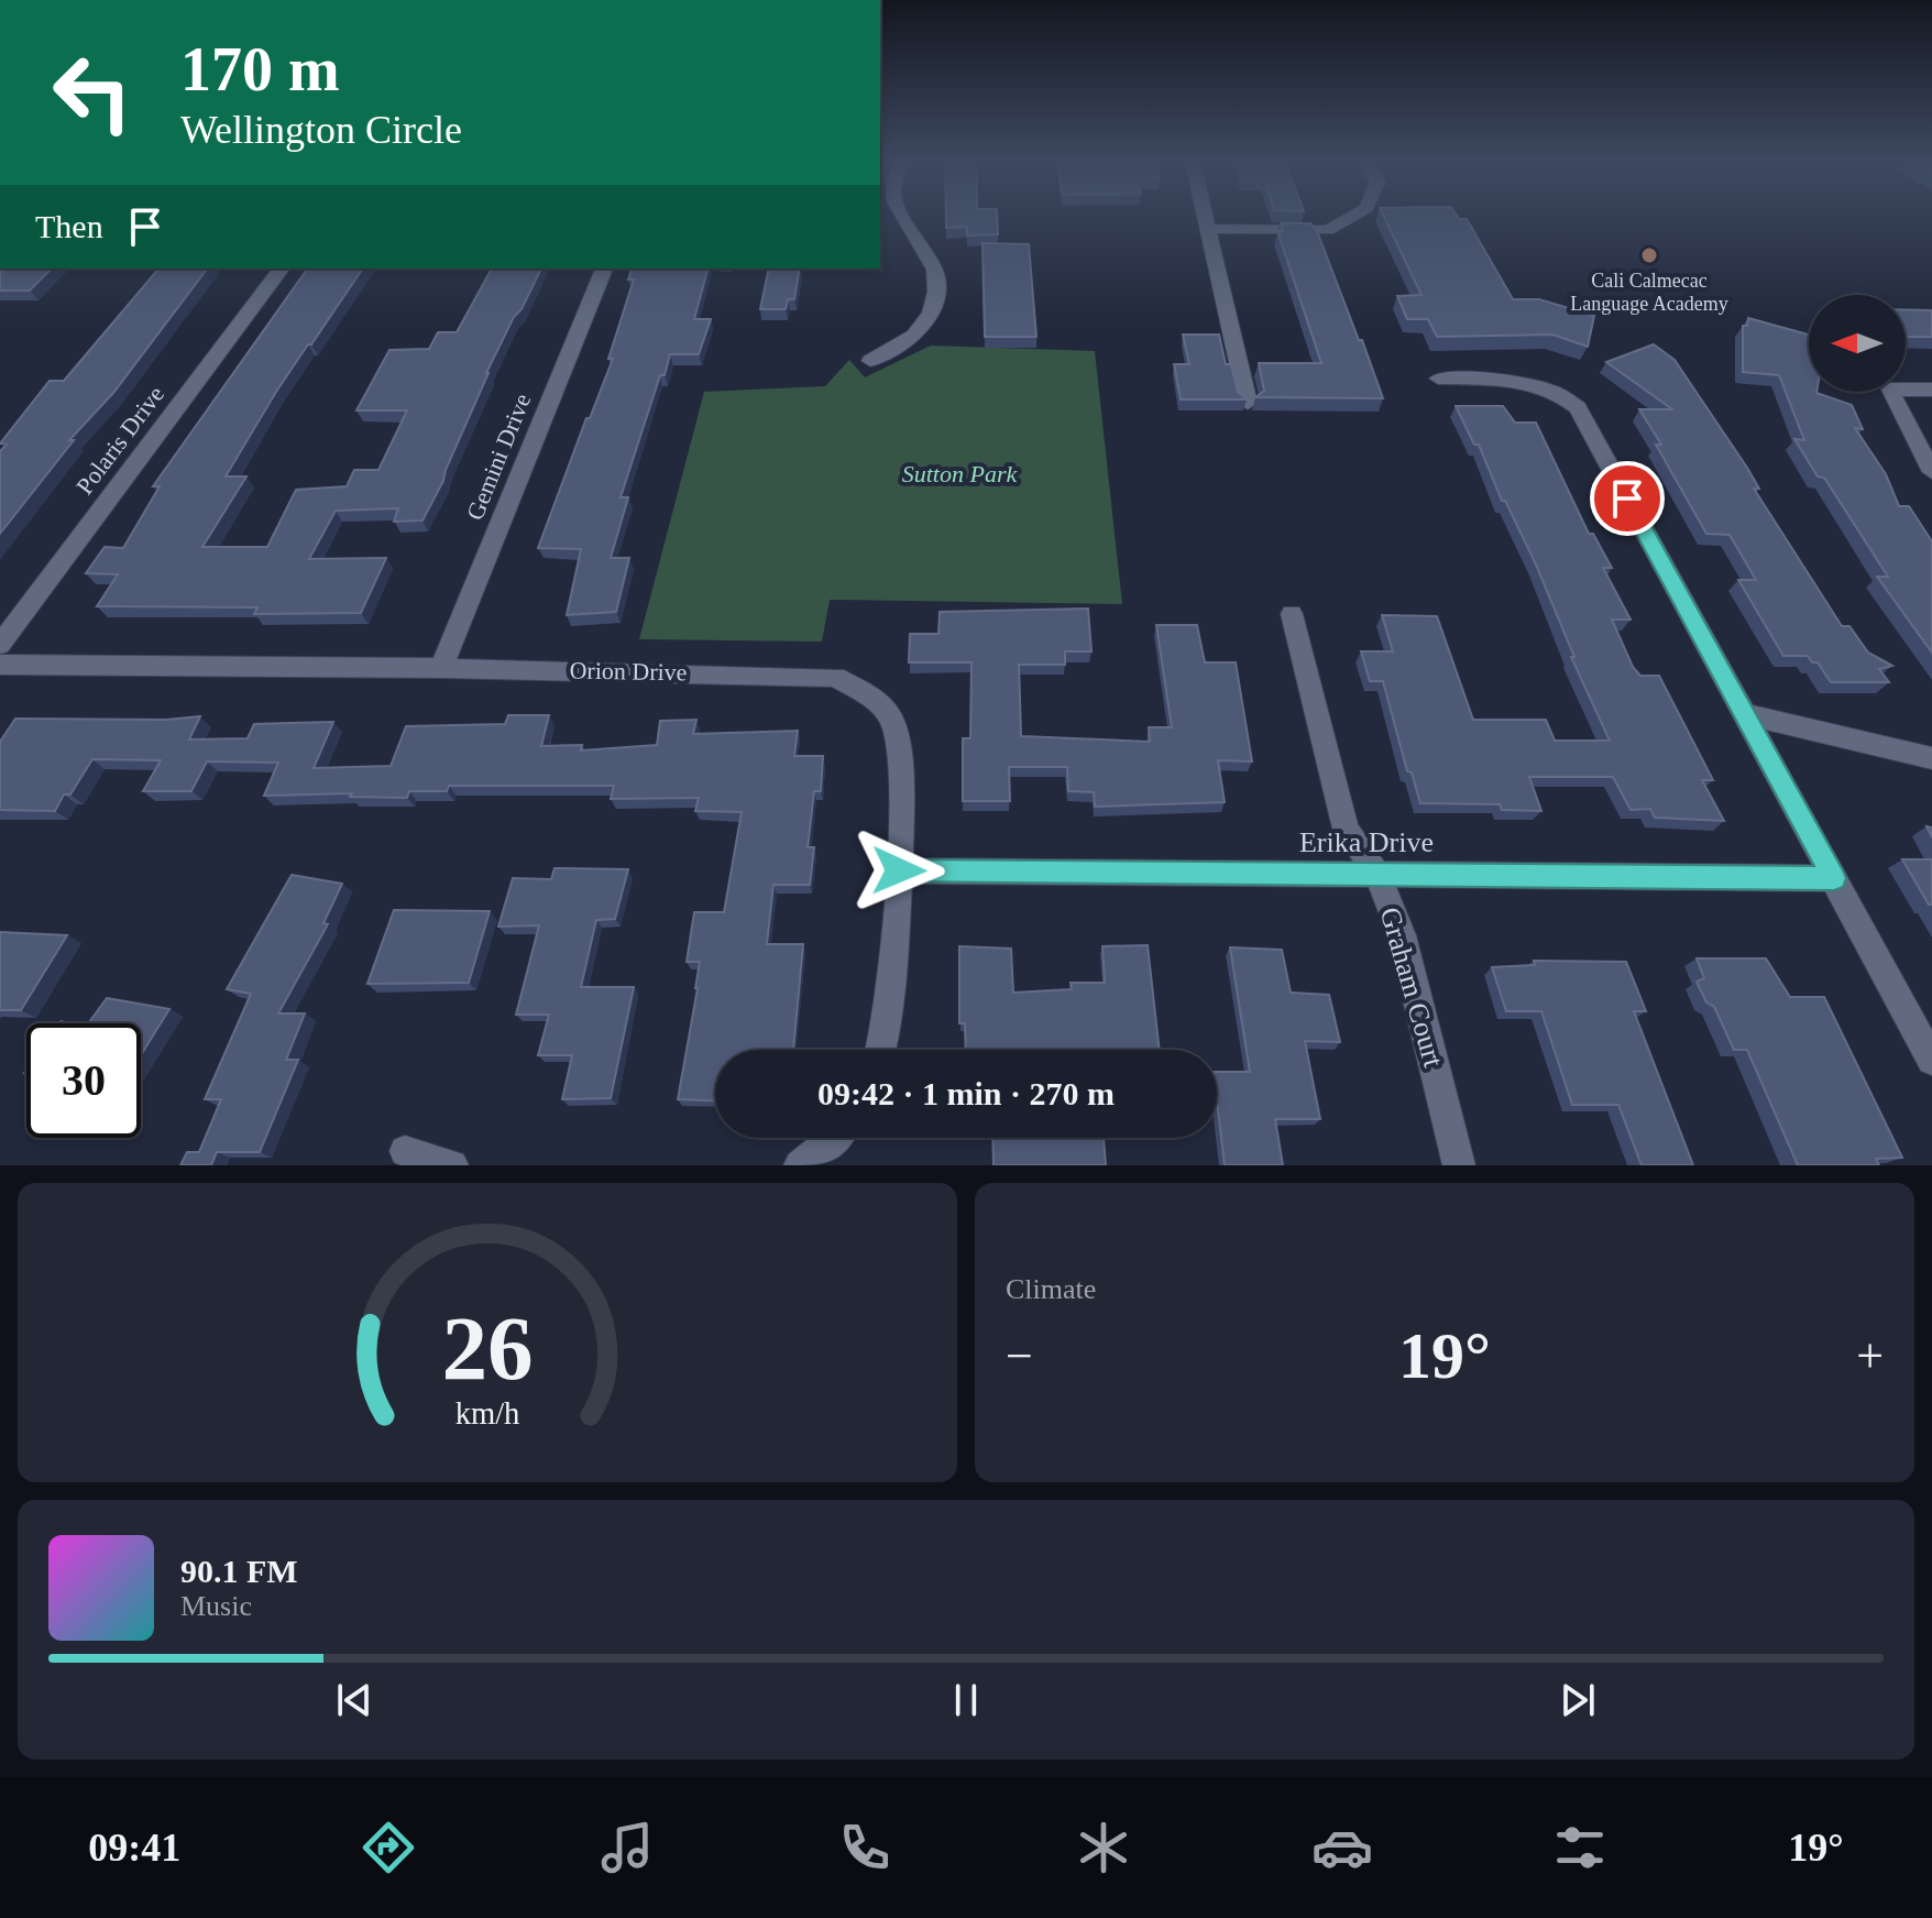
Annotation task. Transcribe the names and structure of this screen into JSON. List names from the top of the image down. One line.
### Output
{"streets":{"street":["Polaris Drive","Gemini Drive","Orion Drive","Erika Drive","Graham Court"]},"crossings":[["Gemini Drive","Orion Drive"],["Orion Drive","Erika Drive"],["Erika Drive","Graham Court"]],"parks":["Sutton Park"],"places":["Cali Calmecac Language Academy"],"north":"left","page":{"turn":["170 m","Wellington Circle"],"then":"Then","limit":"30","trip":"09:42 · 1 min · 270 m","tile":"Climate","heat":["−","19°","+"],"song":["90.1 FM","Music"],"tabs":["09:41","19°"],"gauge":["26","km/h"]}}
